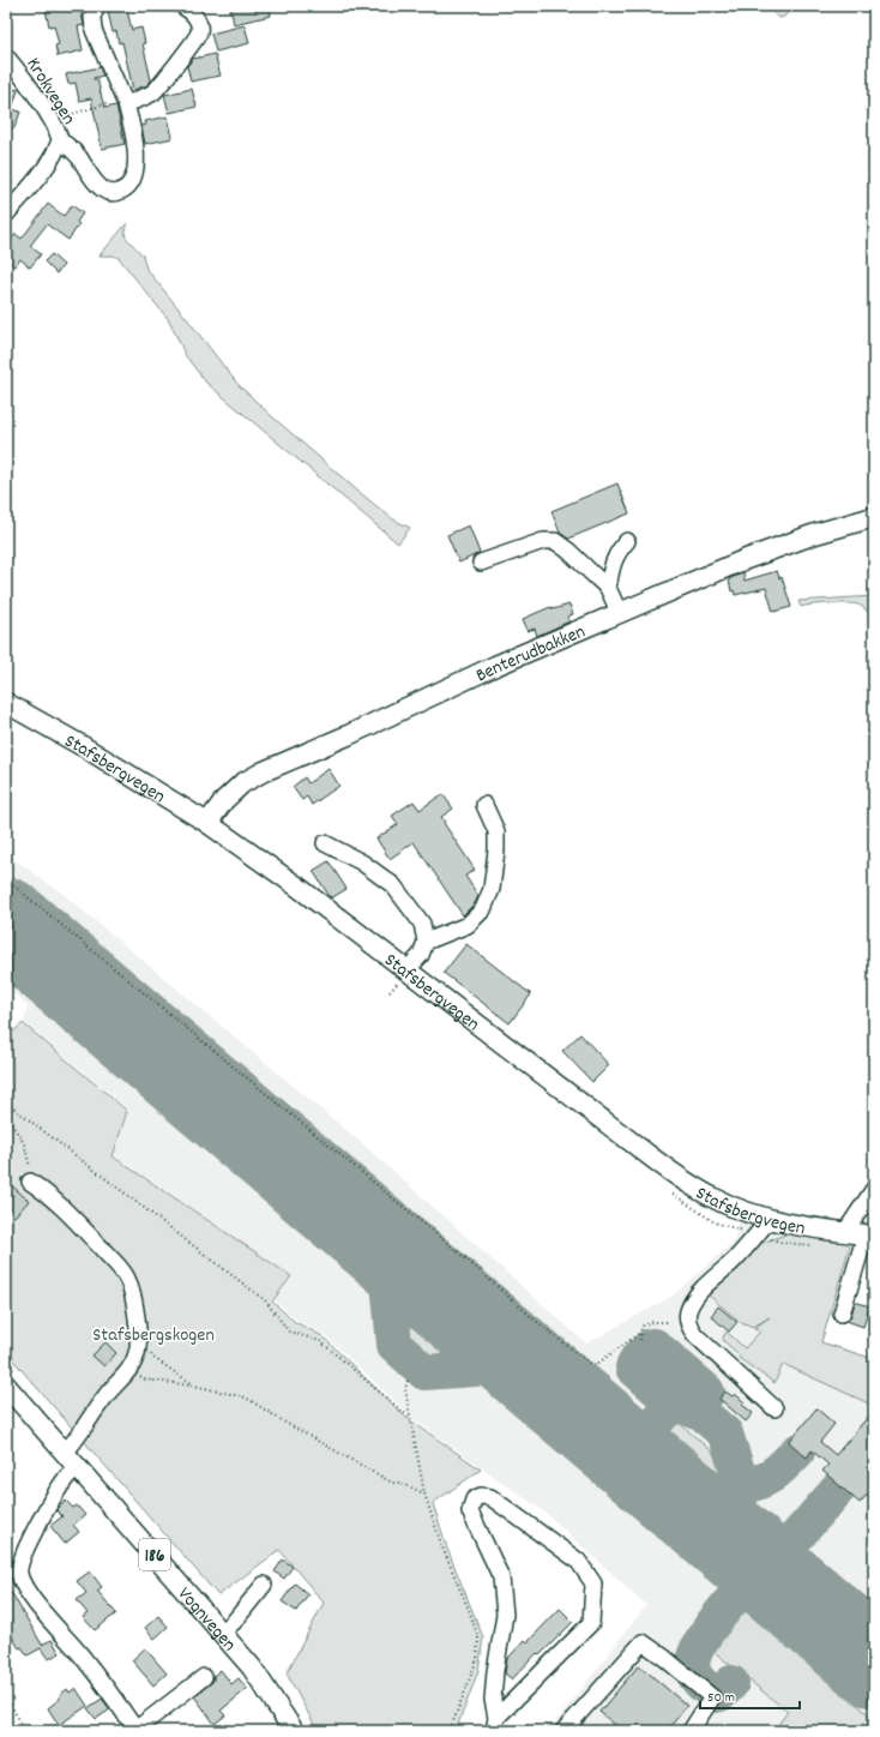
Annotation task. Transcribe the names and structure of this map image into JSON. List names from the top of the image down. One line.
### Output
{"streets":{"main road":["Benterudbakken","Stafsbergvegen","186","Vognvegen"],"street":["Krokvegen"]},"crossings":[["Benterudbakken","Stafsbergvegen"]],"parks":["Stafsbergskogen"],"scale_bar":"50 m"}
